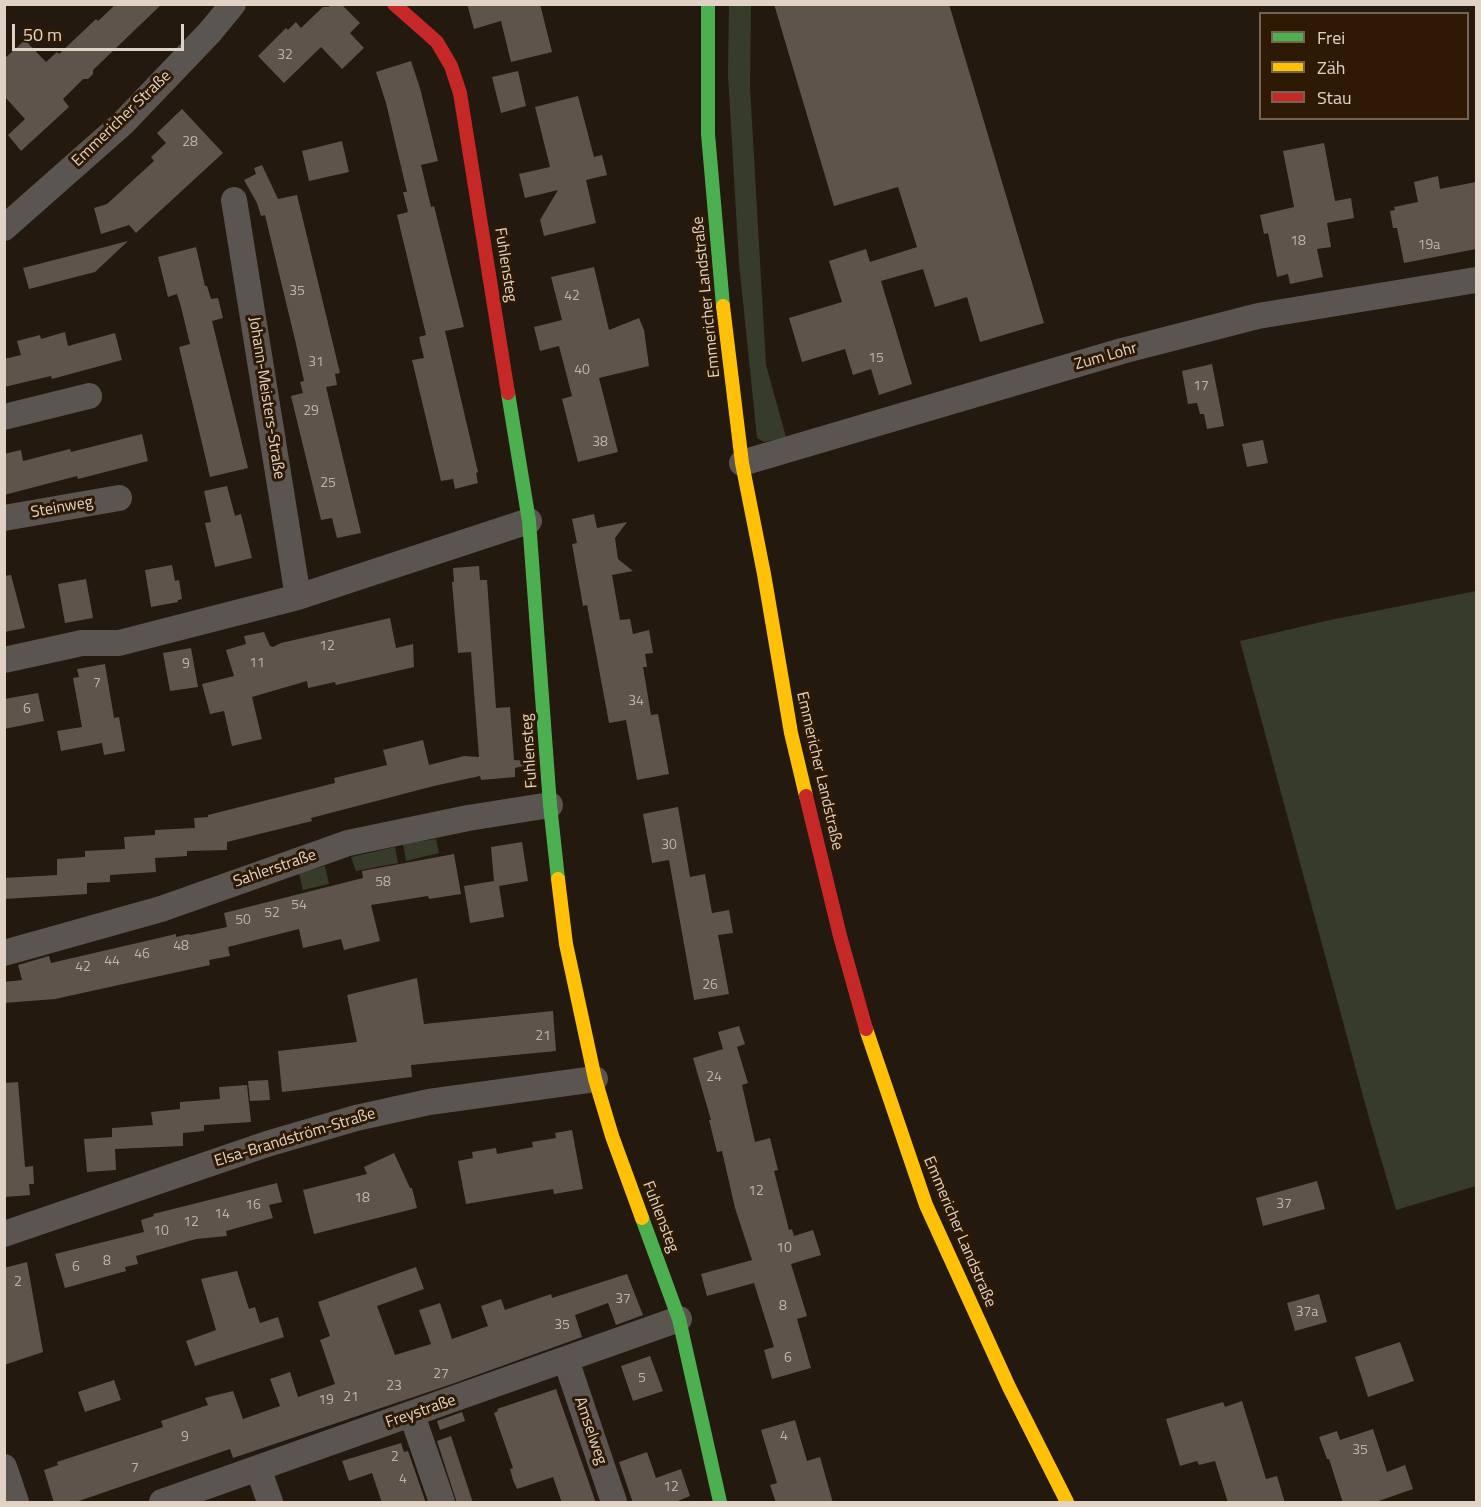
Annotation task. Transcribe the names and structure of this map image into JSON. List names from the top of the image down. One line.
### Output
{"streets":{"street":["Emmericher Straße","Fuhlensteg","Emmericher Landstraße","Zum Lohr","Johann-Meisters-Straße","Steinweg","Sahlerstraße","Elsa-Brandström-Straße","Freystraße","Amselweg"]},"crossings":[["Fuhlensteg","Sahlerstraße"],["Fuhlensteg","Elsa-Brandström-Straße"],["Fuhlensteg","Freystraße"],["Emmericher Landstraße","Zum Lohr"],["Freystraße","Amselweg"]],"house_numbers":["32","28","18","19a","35","42","15","31","40","17","29","38","25","12","11","9","7","34","6","30","58","54","52","50","48","46","44","42","26","21","24","12","18","37","16","14","12","10","10","8","6","2","37","8","37a","35","6","27","5","23","21","19","4","9","35","2","7","4","12"],"legend":["Frei","Zäh","Stau"],"scale_bar":"50 m"}
